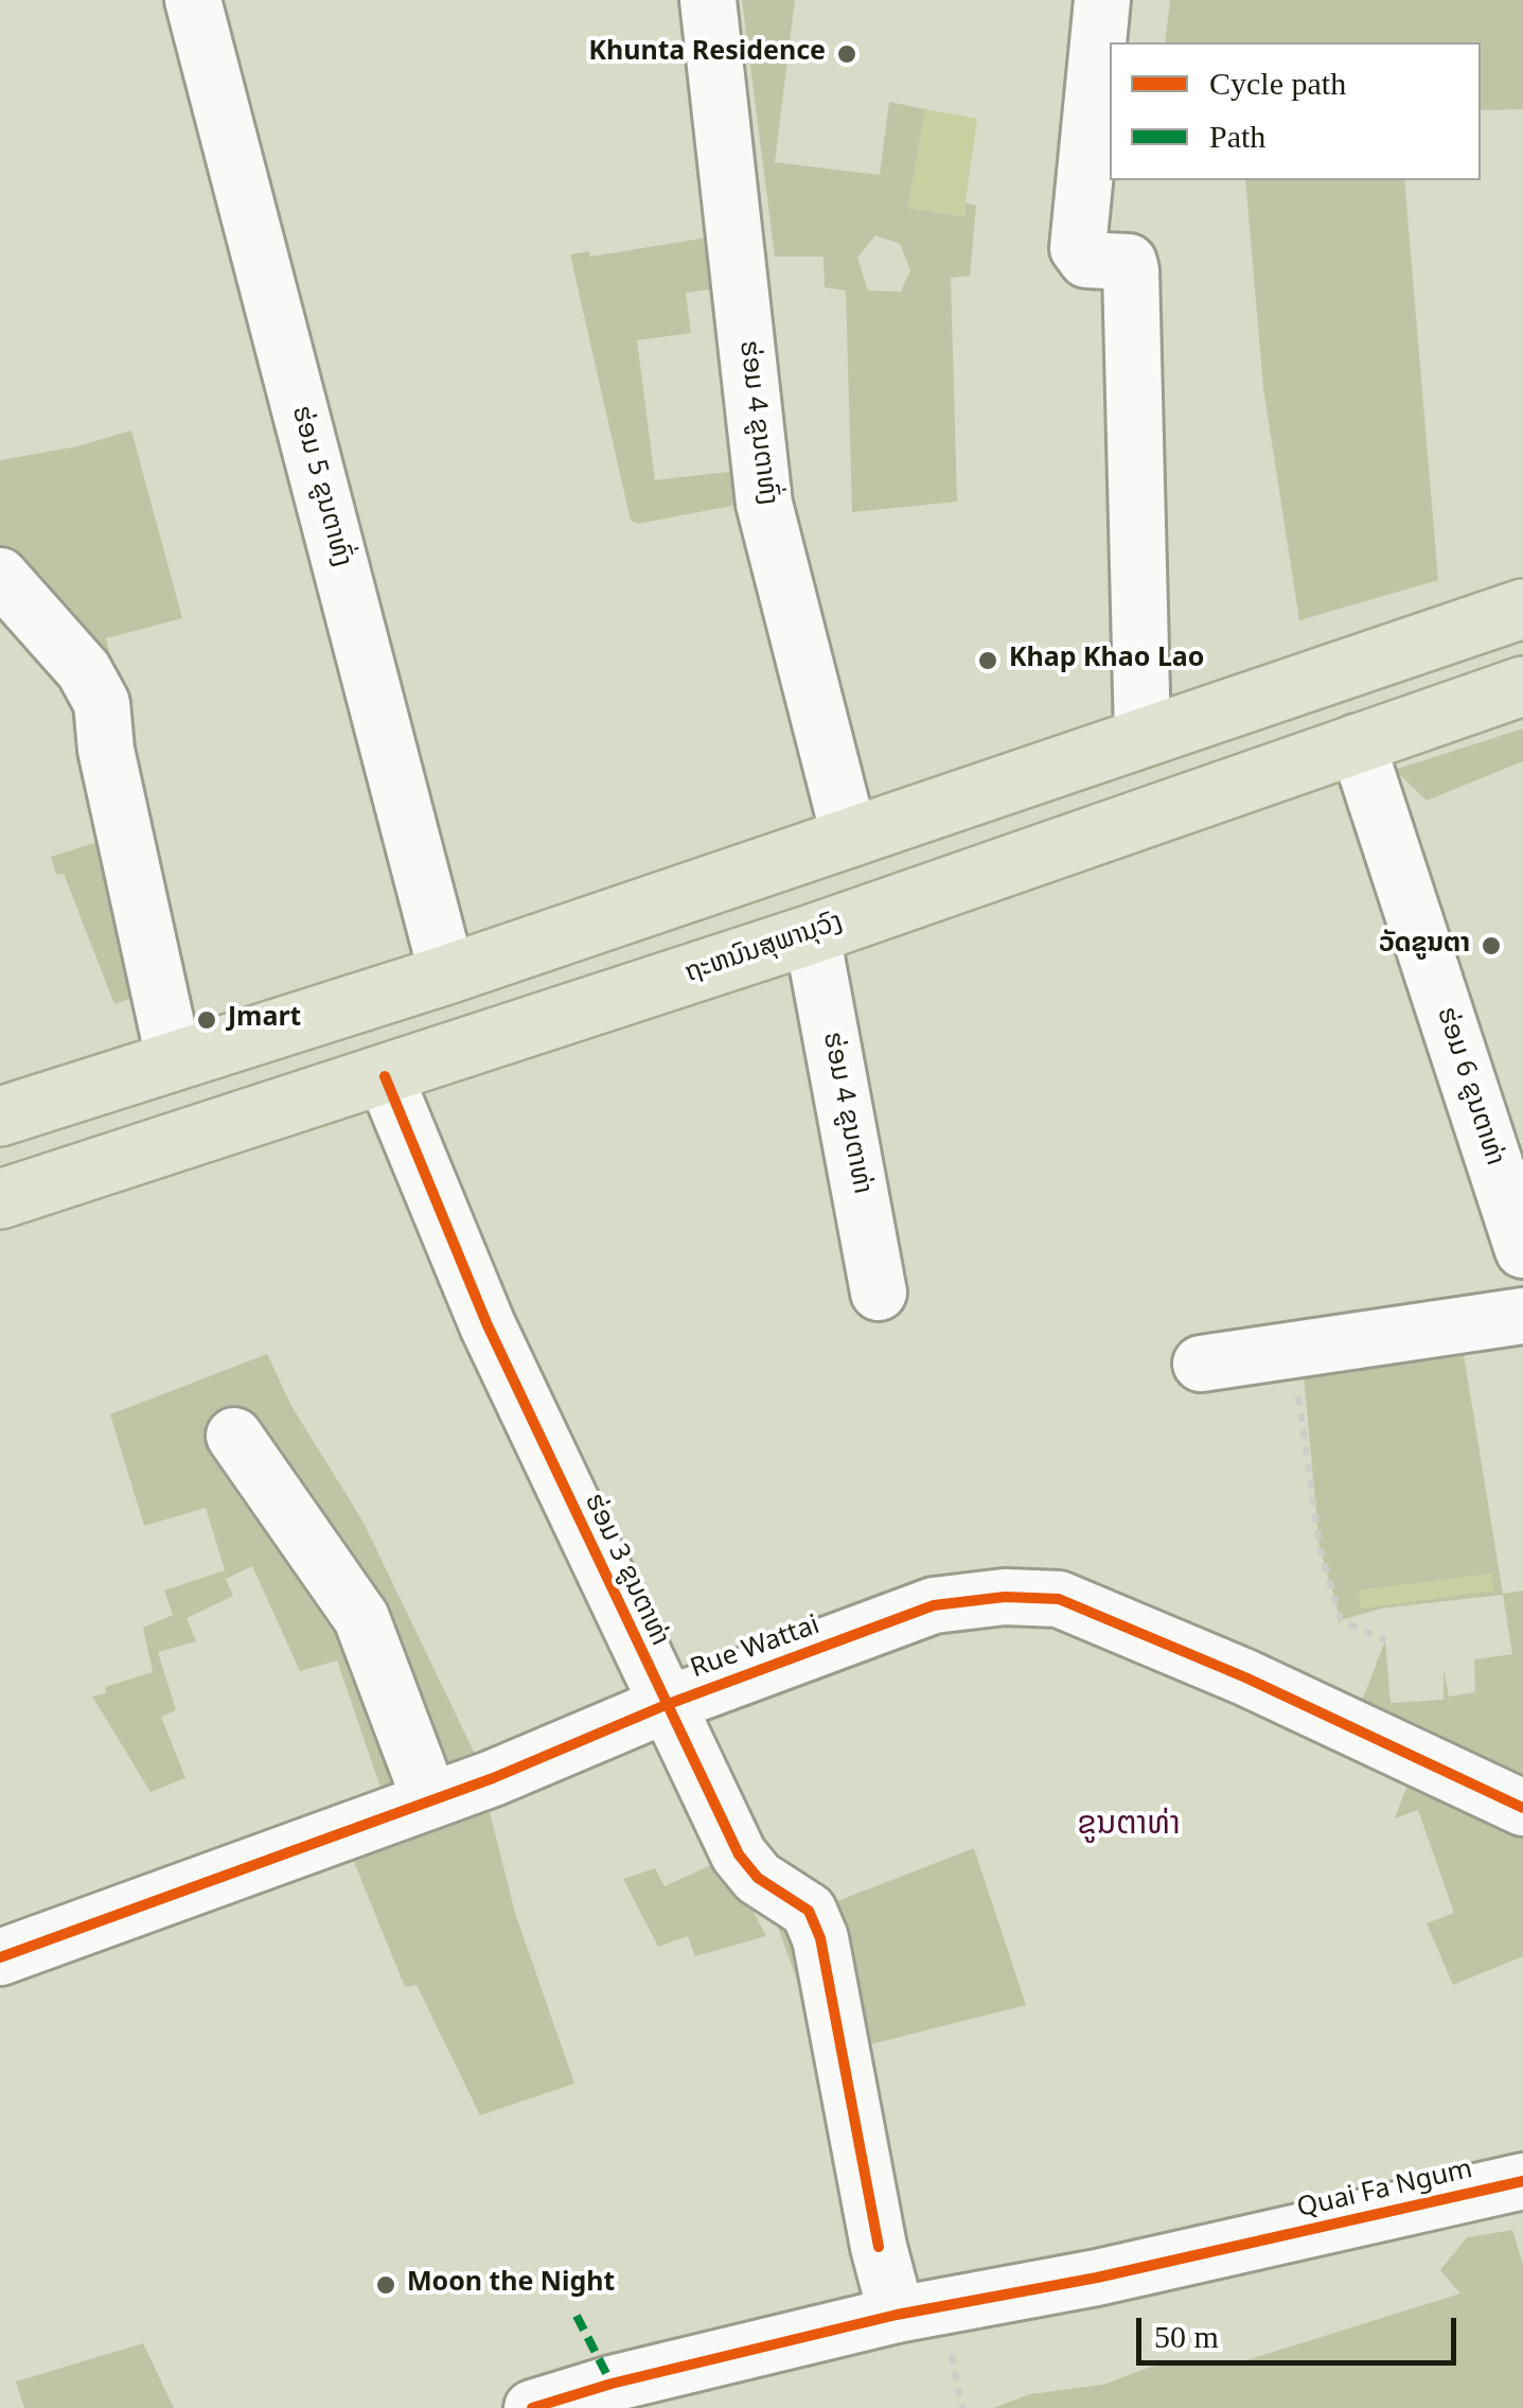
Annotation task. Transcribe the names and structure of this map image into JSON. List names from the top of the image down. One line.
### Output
{"streets":{"highway":["ຖະຫນົນສຸພານຸວົງ"],"street":["ຮ່ອມ 4 ຂູນຕາທົ່ງ","ຮ່ອມ 5 ຂູນຕາທົ່ງ","ຮ່ອມ 6 ຂູນຕາທ່າ","ຮ່ອມ 4 ຂູນຕາທ່າ","ຮ່ອມ 3 ຂູນຕາທ່າ","Rue Wattai","Quai Fa Ngum"]},"crossings":[["ຖະຫນົນສຸພານຸວົງ","ຮ່ອມ 6 ຂູນຕາທ່າ"],["ຖະຫນົນສຸພານຸວົງ","ຮ່ອມ 4 ຂູນຕາທ່າ"],["ຖະຫນົນສຸພານຸວົງ","ຮ່ອມ 3 ຂູນຕາທ່າ"],["ຮ່ອມ 3 ຂູນຕາທ່າ","Rue Wattai"],["ຮ່ອມ 3 ຂູນຕາທ່າ","Quai Fa Ngum"]],"districts":["ຂູນຕາທ່າ"],"places":["Khunta Residence","Khap Khao Lao","ວັດຂູນຕາ","Jmart","Moon the Night"],"legend":["Cycle path","Path"],"scale_bar":"50 m"}
